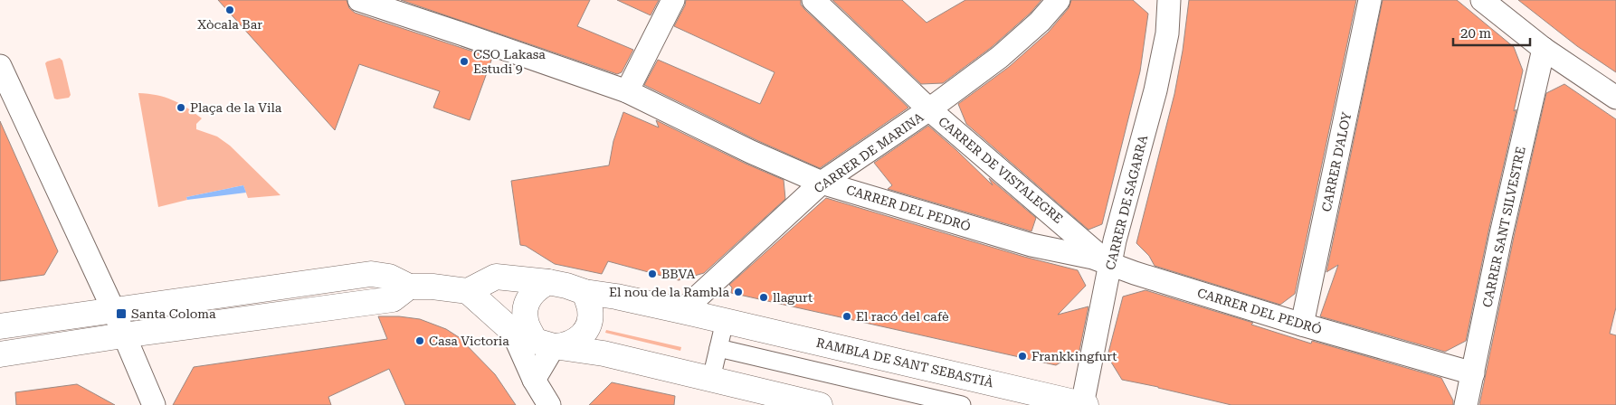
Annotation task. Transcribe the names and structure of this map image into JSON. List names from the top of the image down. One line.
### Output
{"streets":{"street":["CARRER DE MARINA","CARRER D'ALOY","CARRER DE VISTALEGRE","CARRER DE SAGARRA","CARRER DEL PEDRÓ","CARRER SANT SILVESTRE","RAMBLA DE SANT SEBASTIÀ"]},"crossings":[["CARRER DE MARINA","CARRER DE VISTALEGRE"],["CARRER DE MARINA","CARRER DEL PEDRÓ"],["CARRER DE MARINA","RAMBLA DE SANT SEBASTIÀ"],["CARRER D'ALOY","CARRER DEL PEDRÓ"],["CARRER DE VISTALEGRE","CARRER DE SAGARRA"],["CARRER DE VISTALEGRE","CARRER DEL PEDRÓ"],["CARRER DE SAGARRA","CARRER DEL PEDRÓ"],["CARRER DE SAGARRA","RAMBLA DE SANT SEBASTIÀ"],["CARRER DEL PEDRÓ","CARRER SANT SILVESTRE"]],"places":{"other":["Xòcala Bar","CSO Lakasa Estudi 9","Plaça de la Vila","BBVA","El nou de la Rambla","llagurt","El racó del cafè","Casa Victoria","Frankkingfurt"],"transit":["Santa Coloma"]},"scale_bar":"20 m"}
